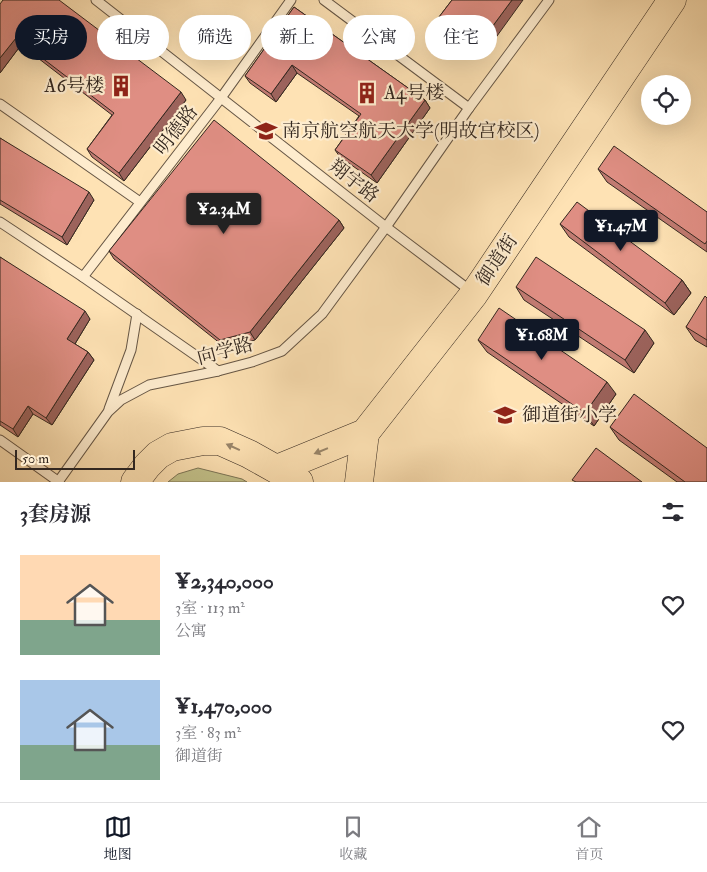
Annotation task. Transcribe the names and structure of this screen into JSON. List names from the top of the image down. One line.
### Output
{"streets":{"main road":["御道街"],"lane":["明德路","翔宇路","向学路"]},"crossings":[["明德路","翔宇路"],["翔宇路","御道街"],["翔宇路","向学路"]],"places":{"building":["A6号楼","A4号楼"],"school or university":["南京航空航天大学(明故宫校区)","御道街小学"]},"scale_bar":"50 m","page":{"chip":["买房","租房","筛选","新上","公寓","住宅"],"price":["¥2.34M","¥1.47M","¥1.68M"],"scale":"50 m","heading":"3套房源","list":[{"name":"¥2,340,000","note":"3室 · 113 m² · 公寓"},{"name":"¥1,470,000","note":"3室 · 83 m² · 御道街"}],"tabs":["地图","收藏","首页"]}}
